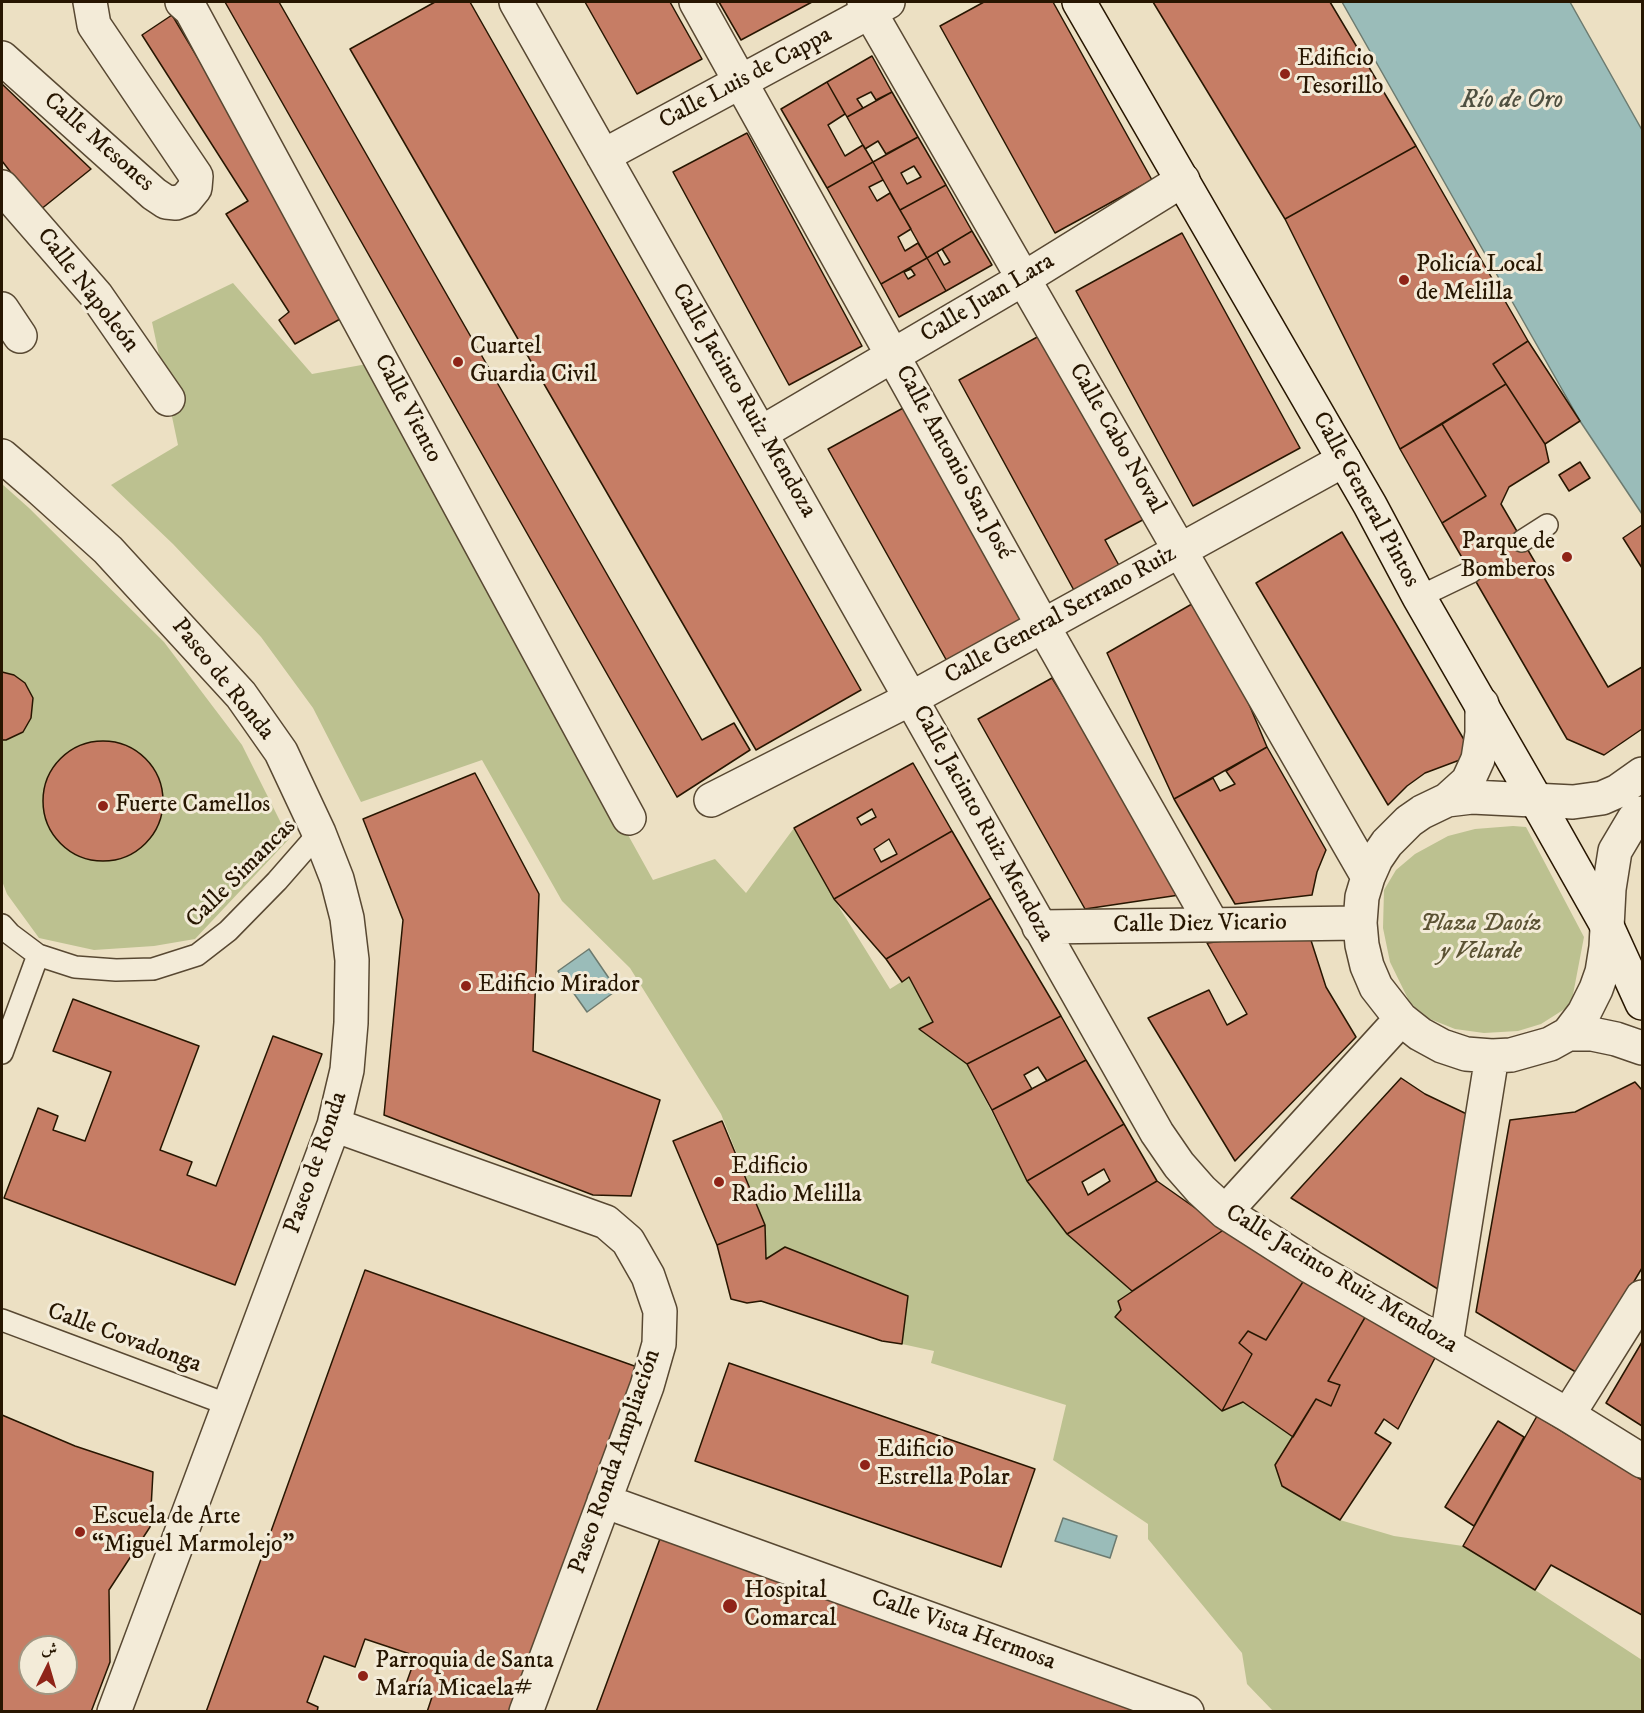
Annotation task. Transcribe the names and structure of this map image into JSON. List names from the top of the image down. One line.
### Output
{"streets":{"street":["Calle Luis de Cappa","Calle Mesones","Calle Napoleón","Calle Juan Lara","Calle Jacinto Ruiz Mendoza","Calle Viento","Calle Cabo Noval","Calle Antonio San José","Calle General Pintos","Calle General Serrano Ruiz","Paseo de Ronda","Calle Diez Vicario","Paseo Ronda Ampliación","Calle Vista Hermosa"],"lane":["Calle Simancas","Calle Covadonga"]},"crossings":[["Calle Luis de Cappa","Calle Jacinto Ruiz Mendoza"],["Calle Luis de Cappa","Calle Cabo Noval"],["Calle Luis de Cappa","Calle Antonio San José"],["Calle Juan Lara","Calle Jacinto Ruiz Mendoza"],["Calle Juan Lara","Calle Cabo Noval"],["Calle Juan Lara","Calle Antonio San José"],["Calle Juan Lara","Calle General Pintos"],["Calle Jacinto Ruiz Mendoza","Calle General Serrano Ruiz"],["Calle Jacinto Ruiz Mendoza","Calle Diez Vicario"],["Calle Cabo Noval","Calle General Serrano Ruiz"],["Calle Antonio San José","Calle General Serrano Ruiz"],["Calle Antonio San José","Calle Diez Vicario"],["Calle General Pintos","Calle General Serrano Ruiz"],["Paseo de Ronda","Calle Simancas"],["Paseo de Ronda","Calle Covadonga"],["Paseo de Ronda","Paseo Ronda Ampliación"],["Paseo Ronda Ampliación","Calle Vista Hermosa"]],"water":["Río de Oro"],"parks":["Plaza Daoíz y Velarde"],"places":["Edificio Tesorillo","Policía Local de Melilla","Cuartel Guardia Civil","Parque de Bomberos","Fuerte Camellos","Edificio Mirador","Edificio Radio Melilla","Edificio Estrella Polar","Escuela de Arte “Miguel Marmolejo”","Hospital Comarcal","Parroquia de Santa María Micaela#"],"north":"top"}
